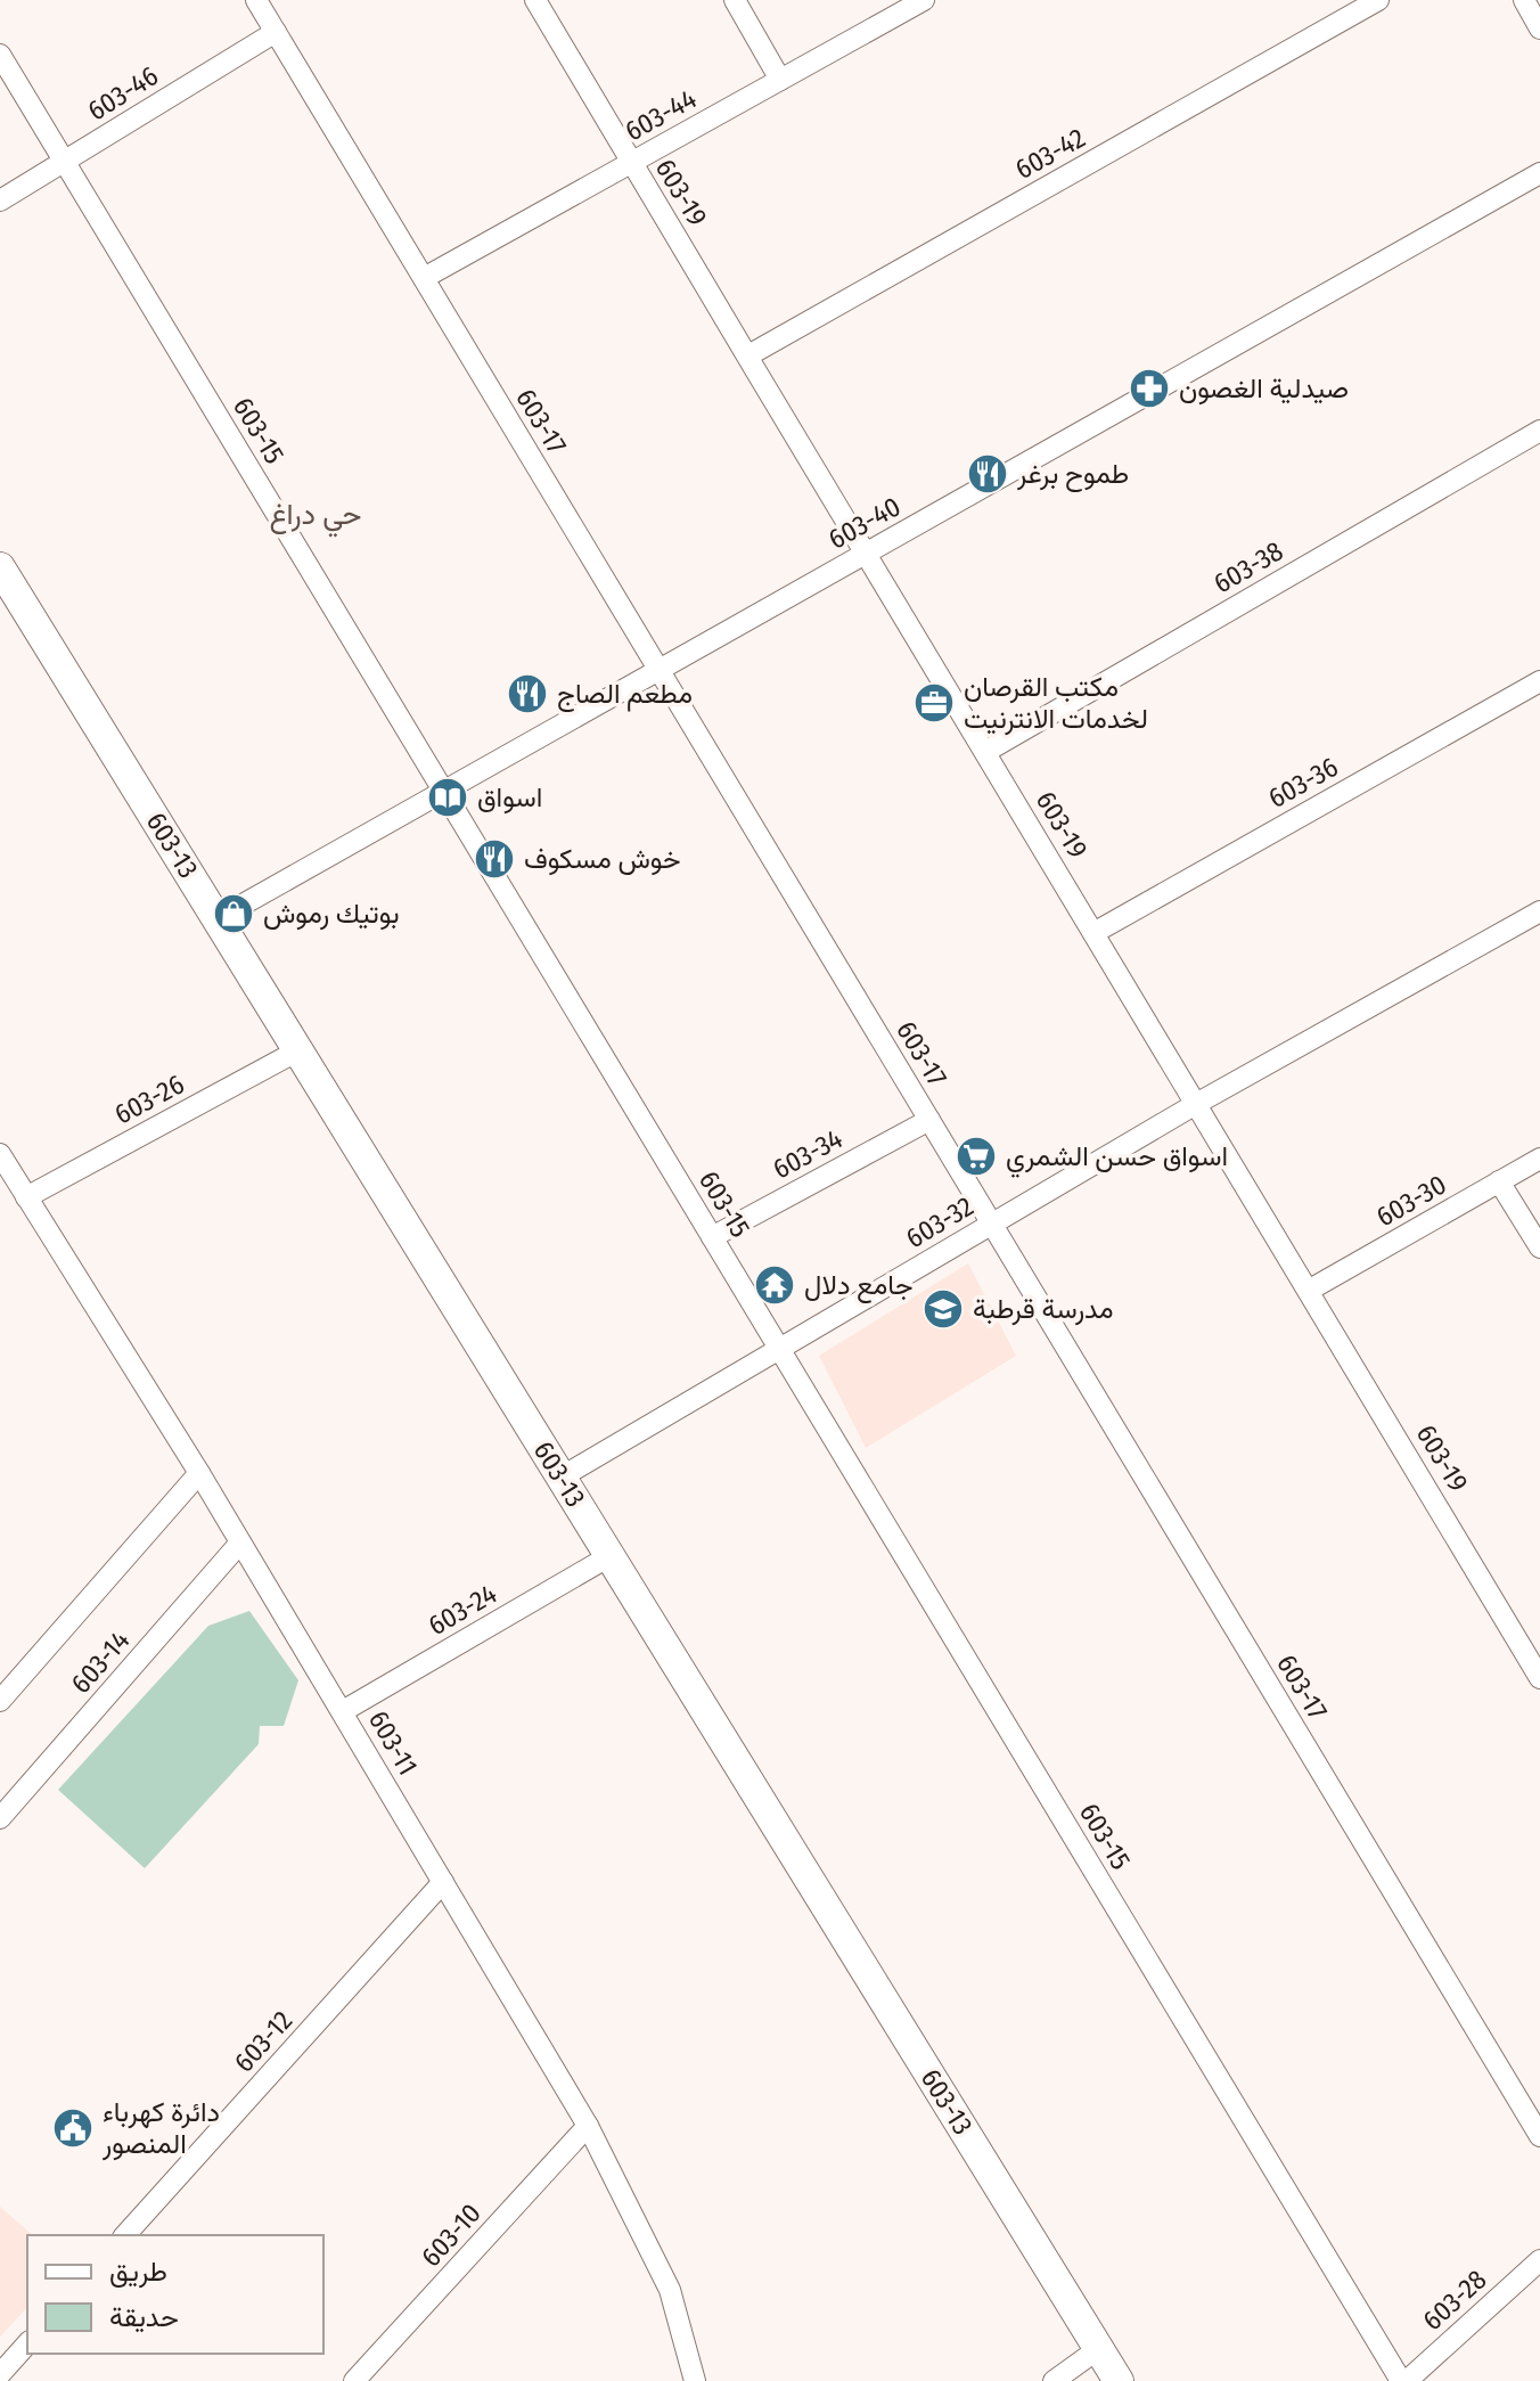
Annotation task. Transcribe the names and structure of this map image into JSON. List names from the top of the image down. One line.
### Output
{"streets":{"street":["603-46","603-44","603-42","603-19","603-17","603-15","603-40","603-38","603-36","603-13","603-26","603-34","603-30","603-32","603-24","603-14","603-11","603-12","603-10","603-28"]},"crossings":[["603-46","603-17"],["603-46","603-15"],["603-44","603-19"],["603-44","603-17"],["603-42","603-19"],["603-19","603-40"],["603-19","603-38"],["603-19","603-36"],["603-19","603-30"],["603-19","603-32"],["603-17","603-40"],["603-17","603-34"],["603-17","603-32"],["603-15","603-40"],["603-15","603-34"],["603-15","603-32"],["603-15","603-28"],["603-40","603-13"],["603-13","603-26"],["603-13","603-32"],["603-13","603-24"],["603-26","603-11"],["603-24","603-11"],["603-14","603-11"],["603-11","603-12"],["603-11","603-10"]],"districts":["حي دراغ"],"places":{"pharmacy":["صيدلية الغصون"],"restaurant":["طموح برغر","مطعم الصاج","خوش مسكوف"],"office":["مكتب القرصان لخدمات الانترنيت"],"library":["اسواق"],"shop":["بوتيك رموش"],"supermarket":["اسواق حسن الشمري"],"temple":["جامع دلال"],"school or university":["مدرسة قرطبة"],"public building":["دائرة كهرباء المنصور"]},"legend":["طريق","حديقة"]}
